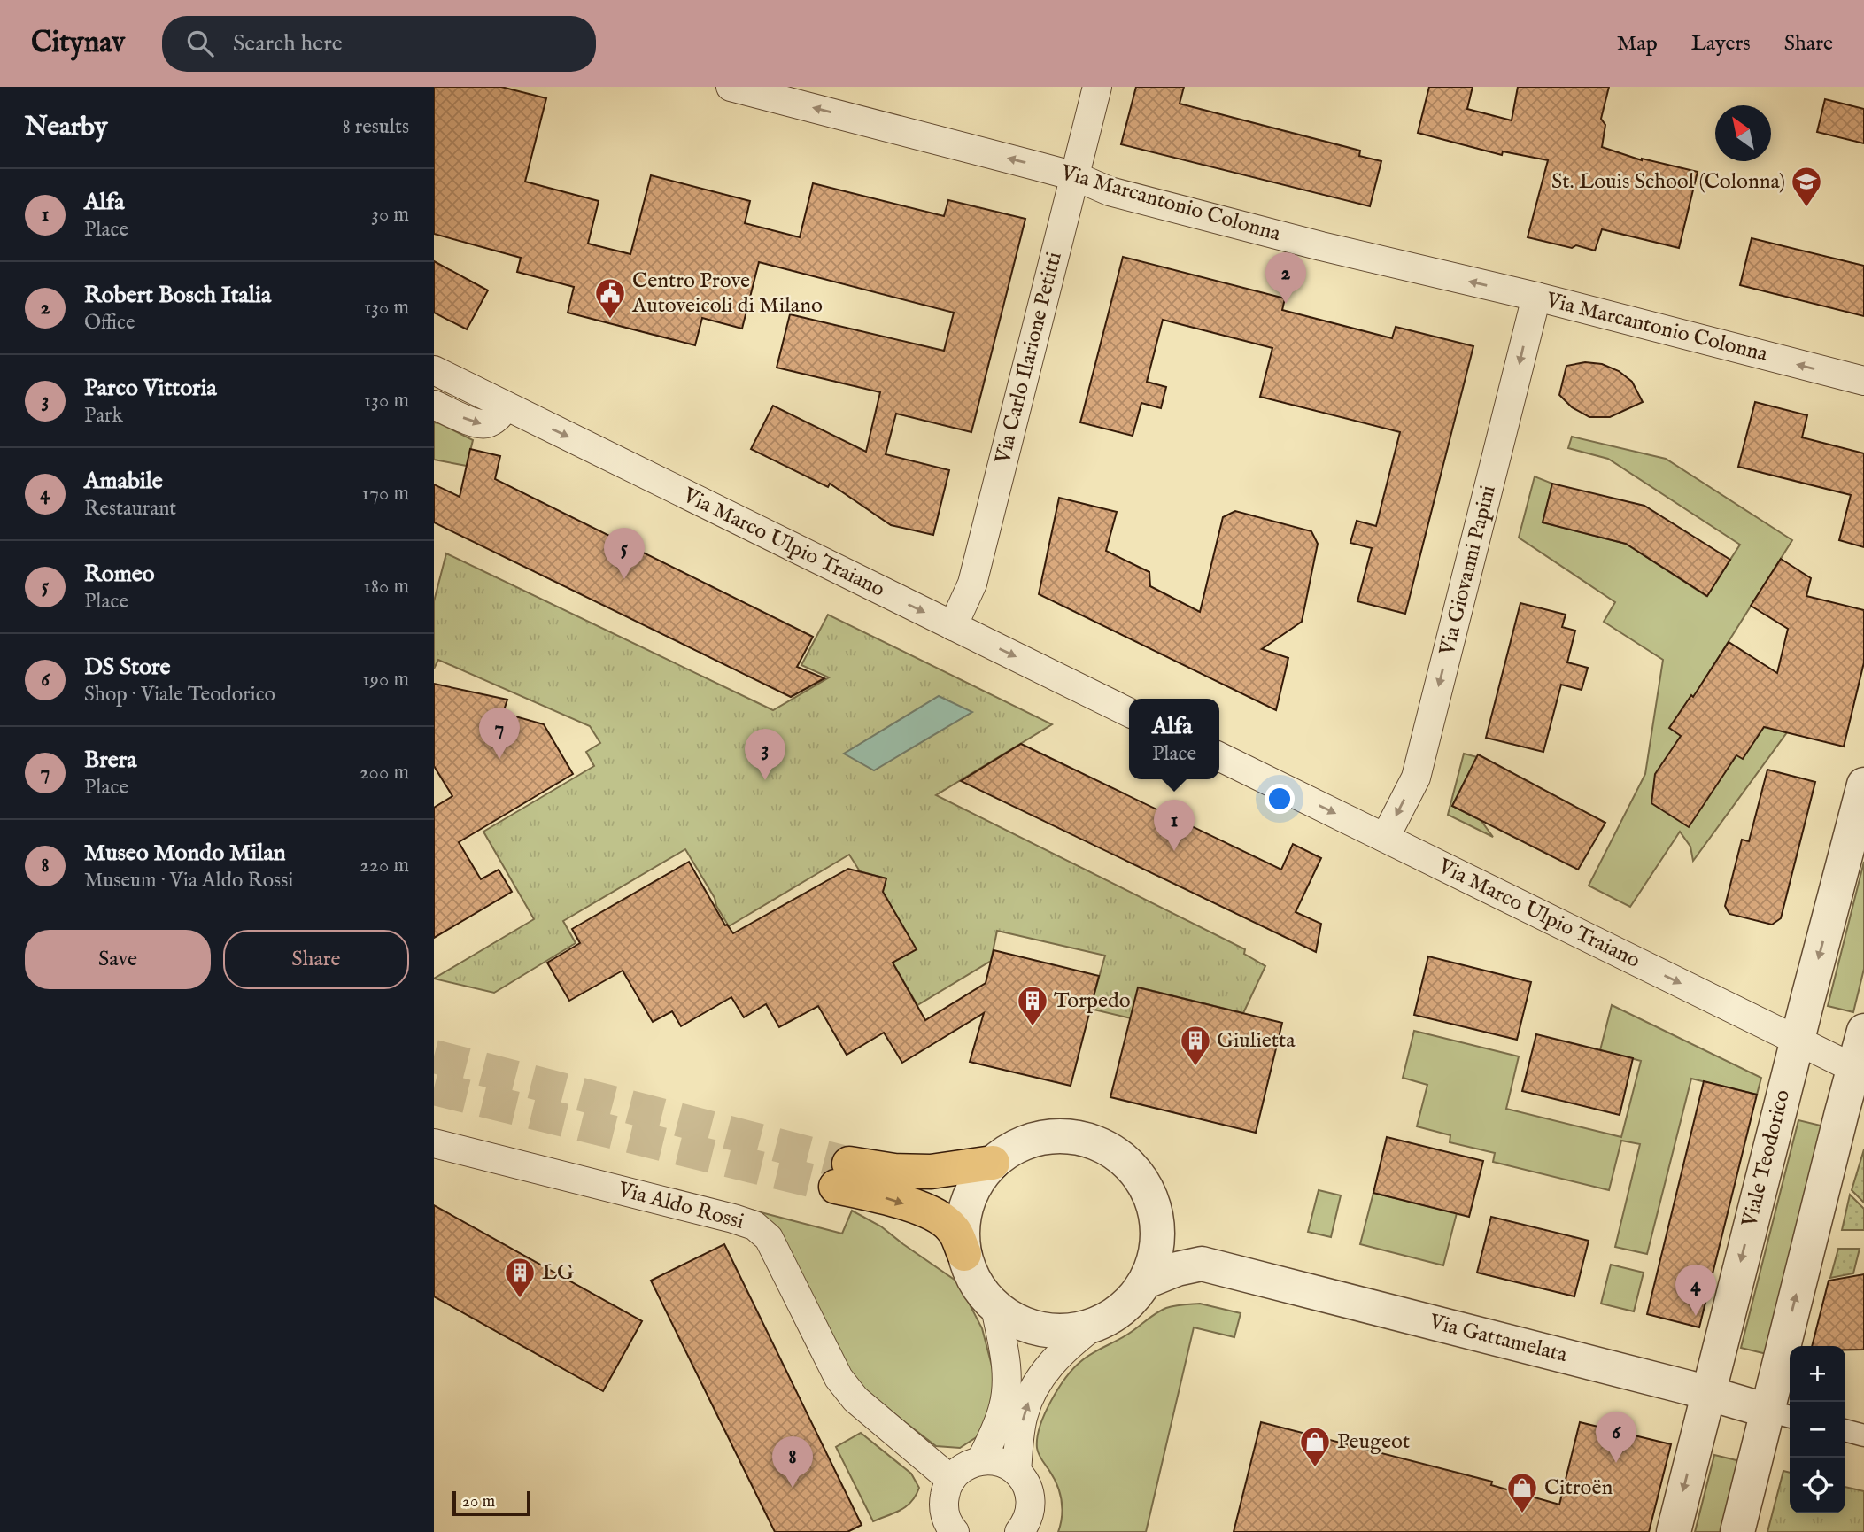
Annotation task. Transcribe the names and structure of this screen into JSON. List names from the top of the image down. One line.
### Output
{"streets":{"street":["Via Marcantonio Colonna","Via Carlo Ilarione Petitti","Via Marco Ulpio Traiano","Via Giovanni Papini","Viale Teodorico","Via Aldo Rossi","Via Gattamelata"]},"crossings":[["Via Marcantonio Colonna","Via Carlo Ilarione Petitti"],["Via Marcantonio Colonna","Via Giovanni Papini"],["Via Carlo Ilarione Petitti","Via Marco Ulpio Traiano"],["Via Marco Ulpio Traiano","Via Giovanni Papini"],["Via Marco Ulpio Traiano","Viale Teodorico"],["Viale Teodorico","Via Gattamelata"]],"one_way":["Via Marcantonio Colonna","Via Marco Ulpio Traiano","Via Giovanni Papini"],"places":{"school or university":["St. Louis School (Colonna)"],"public building":["Centro Prove Autoveicoli di Milano"],"building":["Torpedo","Giulietta","LG"],"shop":["Peugeot","Citroën"]},"scale_bar":"20 m","north":"top left","page":{"header":"Citynav","search":"Search here","nav":["Map","Layers","Share"],"heading":["Nearby","8 results"],"list":[{"mark":"1","name":"Alfa","note":"Place","value":"30 m"},{"mark":"2","name":"Robert Bosch Italia","note":"Office","value":"130 m"},{"mark":"3","name":"Parco Vittoria","note":"Park","value":"130 m"},{"mark":"4","name":"Amabile","note":"Restaurant","value":"170 m"},{"mark":"5","name":"Romeo","note":"Place","value":"180 m"},{"mark":"6","name":"DS Store","note":"Shop · Viale Teodorico","value":"190 m"},{"mark":"7","name":"Brera","note":"Place","value":"200 m"},{"mark":"8","name":"Museo Mondo Milan","note":"Museum · Via Aldo Rossi","value":"220 m"}],"pins":["2","5","7","3","1","4","6","8"],"popup":["Alfa","Place"],"buttons":["Save","Share"],"map_buttons":["+","−"],"scale":"20 m"}}
